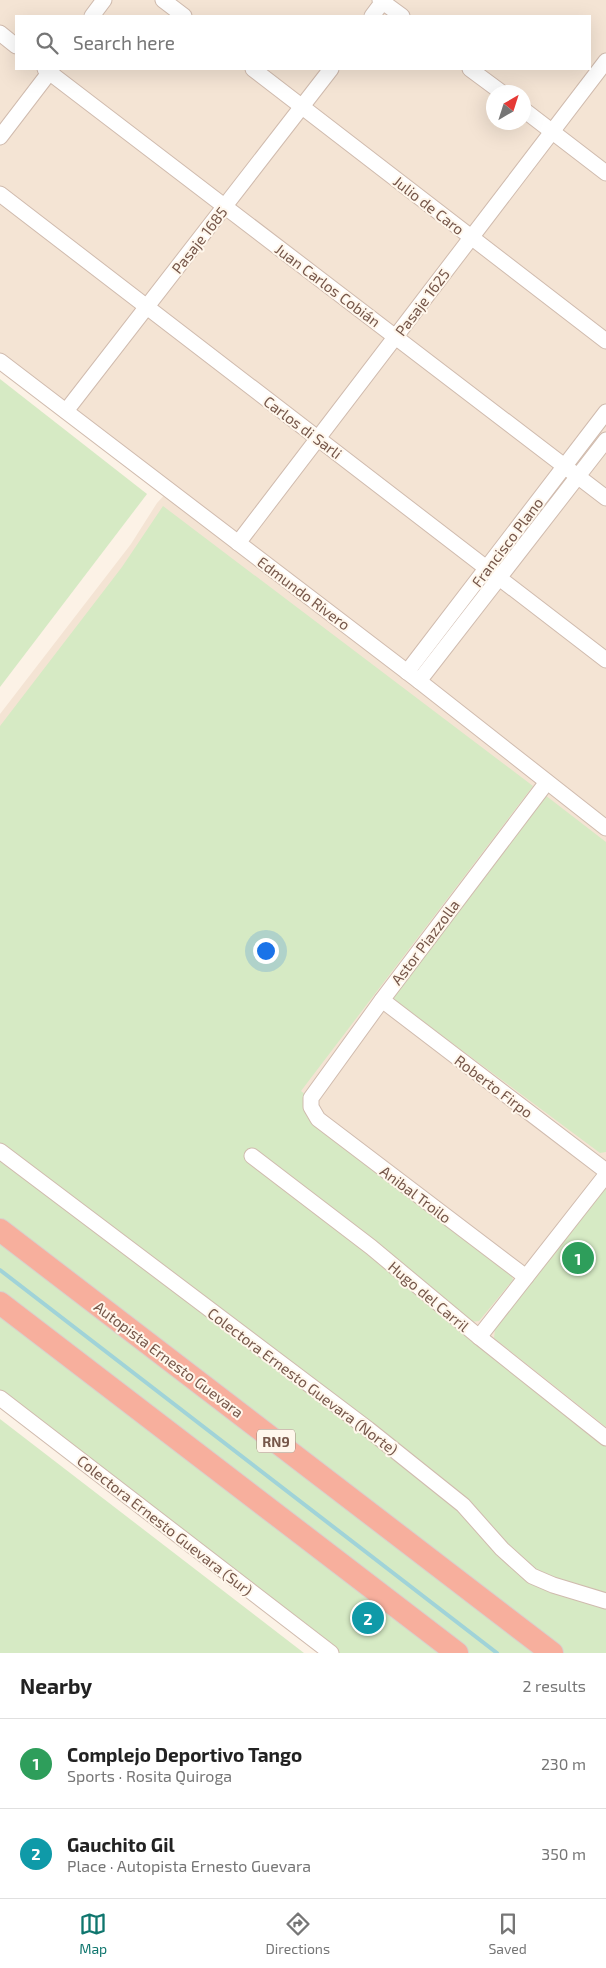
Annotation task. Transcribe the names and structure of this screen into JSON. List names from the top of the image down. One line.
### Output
{"streets":{"highway":["Autopista Ernesto Guevara","RN9"],"street":["Julio de Caro","Pasaje 1685","Juan Carlos Cobián","Pasaje 1625","Carlos di Sarli","Francisco Plano","Edmundo Rivero","Astor Piazzolla","Roberto Firpo","Anibal Troilo","Hugo del Carril","Colectora Ernesto Guevara (Norte)","Colectora Ernesto Guevara (Sur)"]},"crossings":[["Julio de Caro","Pasaje 1685"],["Julio de Caro","Pasaje 1625"],["Pasaje 1685","Juan Carlos Cobián"],["Pasaje 1685","Carlos di Sarli"],["Pasaje 1685","Edmundo Rivero"],["Juan Carlos Cobián","Pasaje 1625"],["Juan Carlos Cobián","Francisco Plano"],["Pasaje 1625","Carlos di Sarli"],["Pasaje 1625","Edmundo Rivero"],["Carlos di Sarli","Francisco Plano"],["Francisco Plano","Edmundo Rivero"],["Edmundo Rivero","Astor Piazzolla"],["Astor Piazzolla","Roberto Firpo"],["Astor Piazzolla","Anibal Troilo"]],"north":"top right","page":{"search":"Search here","pins":["1","2"],"heading":["Nearby","2 results"],"list":[{"mark":"1","name":"Complejo Deportivo Tango","note":"Sports · Rosita Quiroga","value":"230 m"},{"mark":"2","name":"Gauchito Gil","note":"Place · Autopista Ernesto Guevara","value":"350 m"}],"nav":["Map","Directions","Saved"]}}
